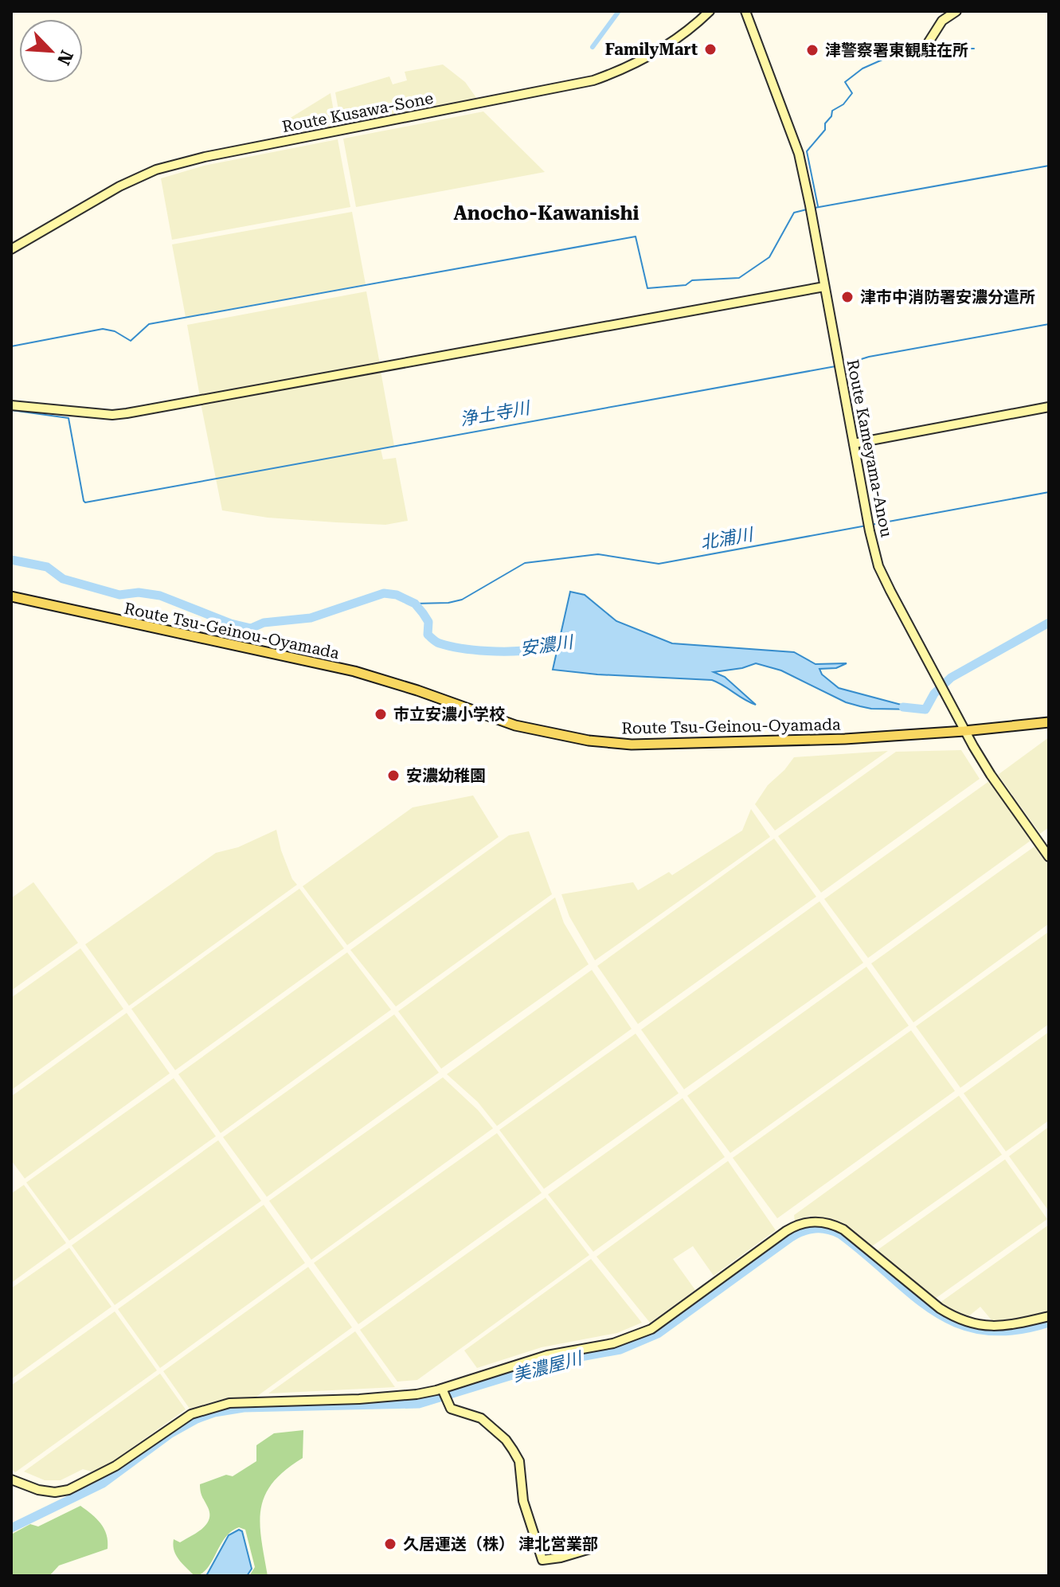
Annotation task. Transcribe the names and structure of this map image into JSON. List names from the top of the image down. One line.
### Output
{"streets":{"main road":["Route Tsu-Geinou-Oyamada"],"street":["Route Kusawa-Sone","Route Kameyama-Anou"]},"crossings":[["Route Kameyama-Anou","Route Tsu-Geinou-Oyamada"]],"districts":["Anocho-Kawanishi"],"water":["浄土寺川","北浦川","安濃川","美濃屋川"],"places":["FamilyMart","津警察署東観駐在所","津市中消防署安濃分遣所","市立安濃小学校","安濃幼稚園","久居運送（株） 津北営業部"],"north":"bottom right"}
